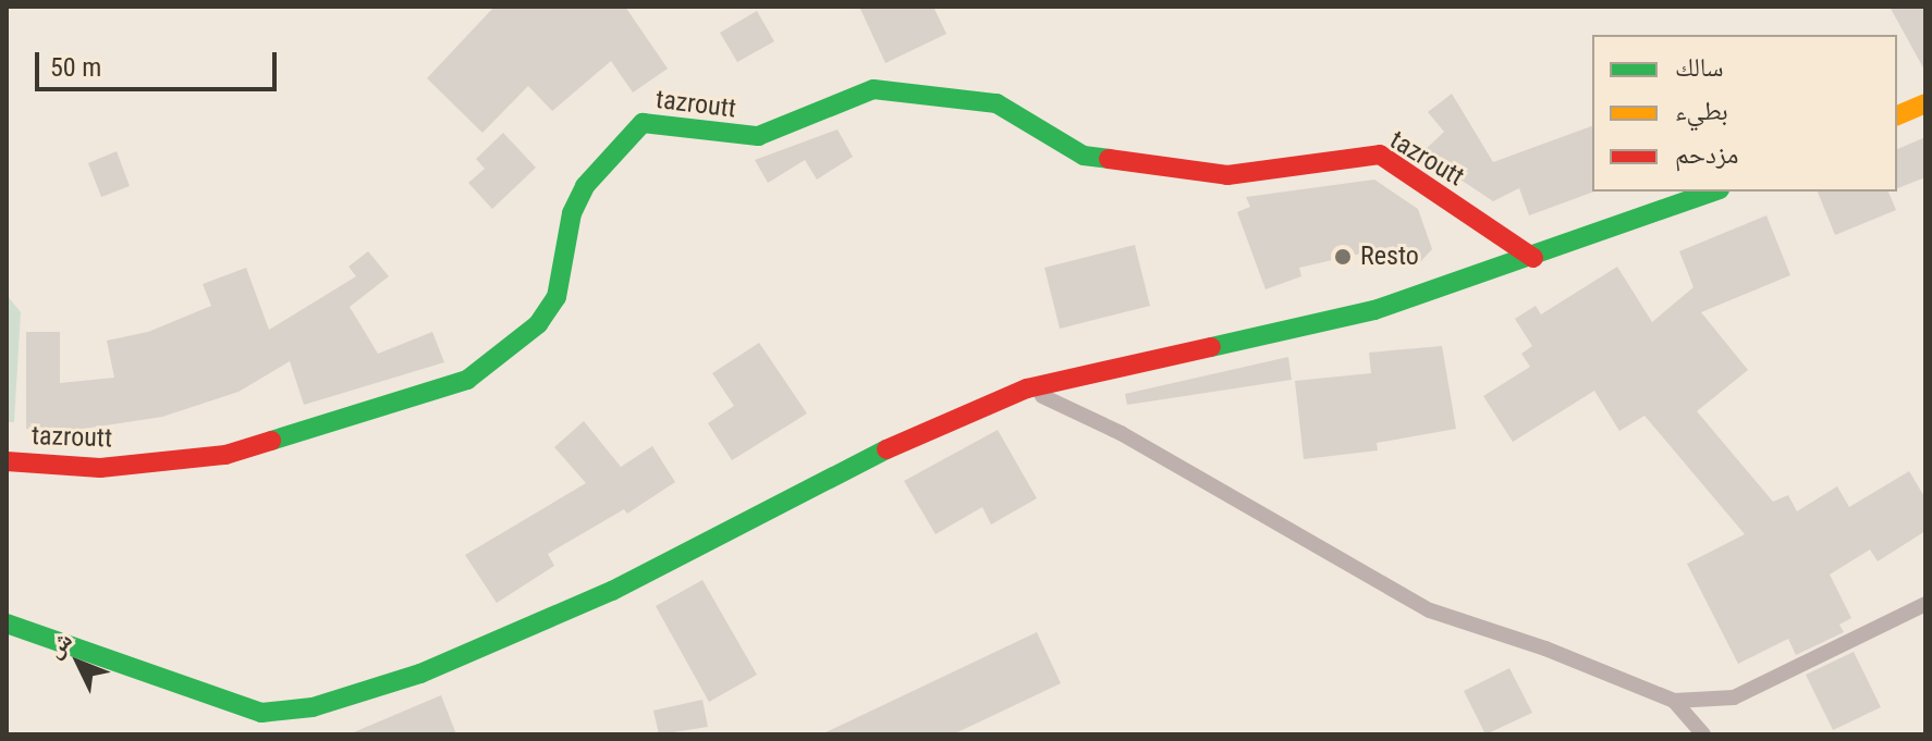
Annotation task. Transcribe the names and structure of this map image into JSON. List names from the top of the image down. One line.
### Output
{"streets":{"main road":["tazroutt"]},"places":["Resto"],"legend":["سالك","بطيء","مزدحم"],"scale_bar":"50 m","north":"top left"}
